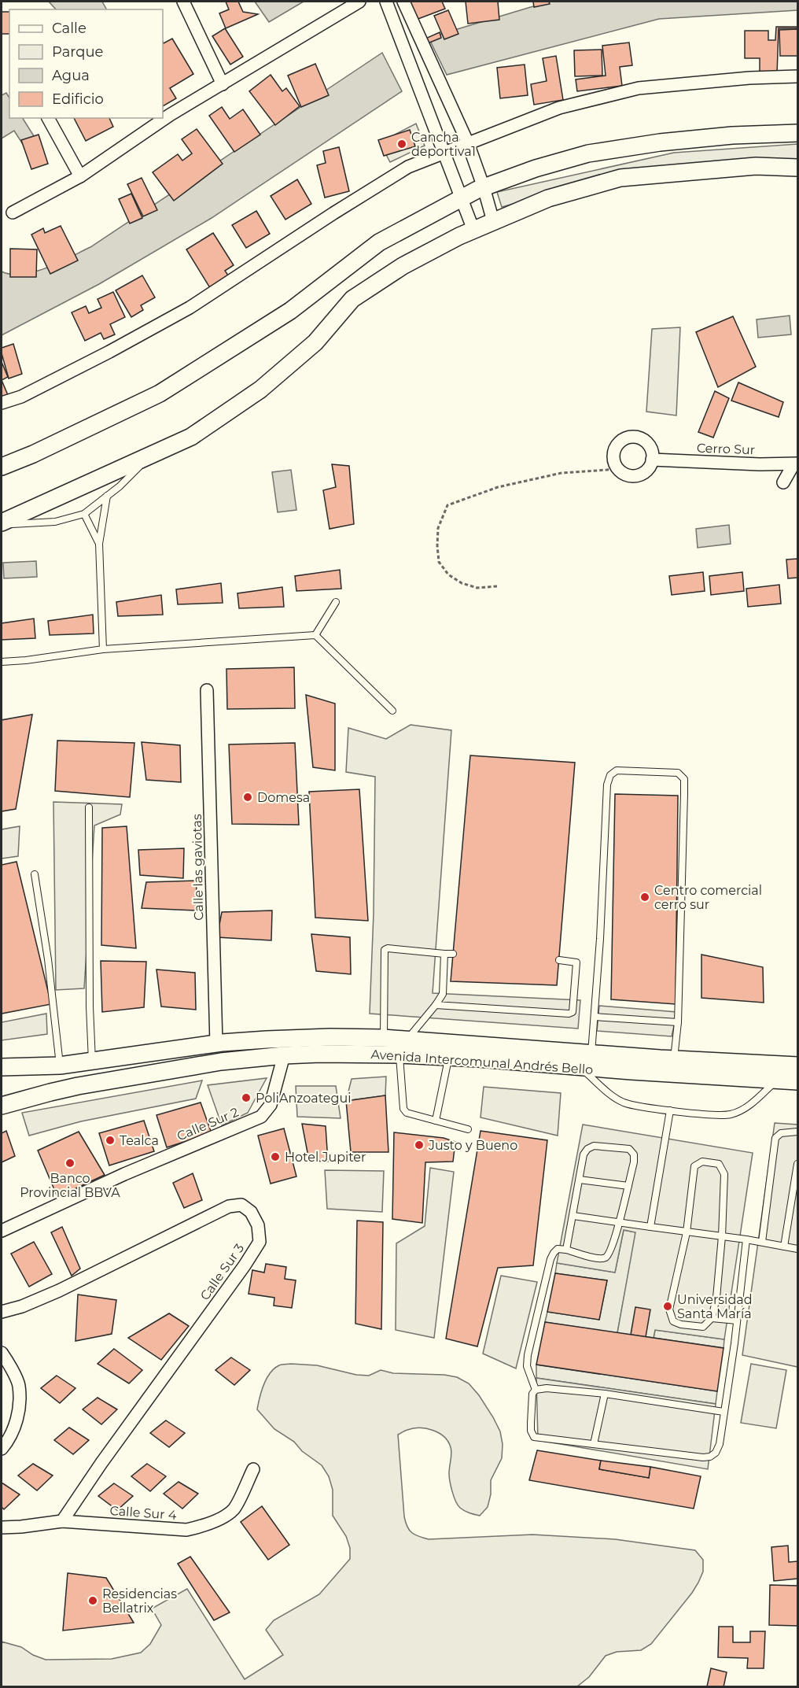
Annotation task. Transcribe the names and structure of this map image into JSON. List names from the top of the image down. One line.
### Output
{"streets":{"main road":["Avenida Intercomunal Andrés Bello"],"street":["Cerro Sur","Calle las gaviotas","Calle Sur 2","Calle Sur 3","Calle Sur 4"]},"crossings":[["Calle las gaviotas","Avenida Intercomunal Andrés Bello"],["Avenida Intercomunal Andrés Bello","Calle Sur 2"],["Calle Sur 3","Calle Sur 4"]],"places":["Cancha deportiva1","Domesa","Centro comercial cerro sur","PoliAnzoategui","Tealca","Justo y Bueno","Hotel Jupiter","Banco Provincial BBVA","Universidad Santa María","Residencias Bellatrix"],"legend":["Calle","Parque","Agua","Edificio"]}
